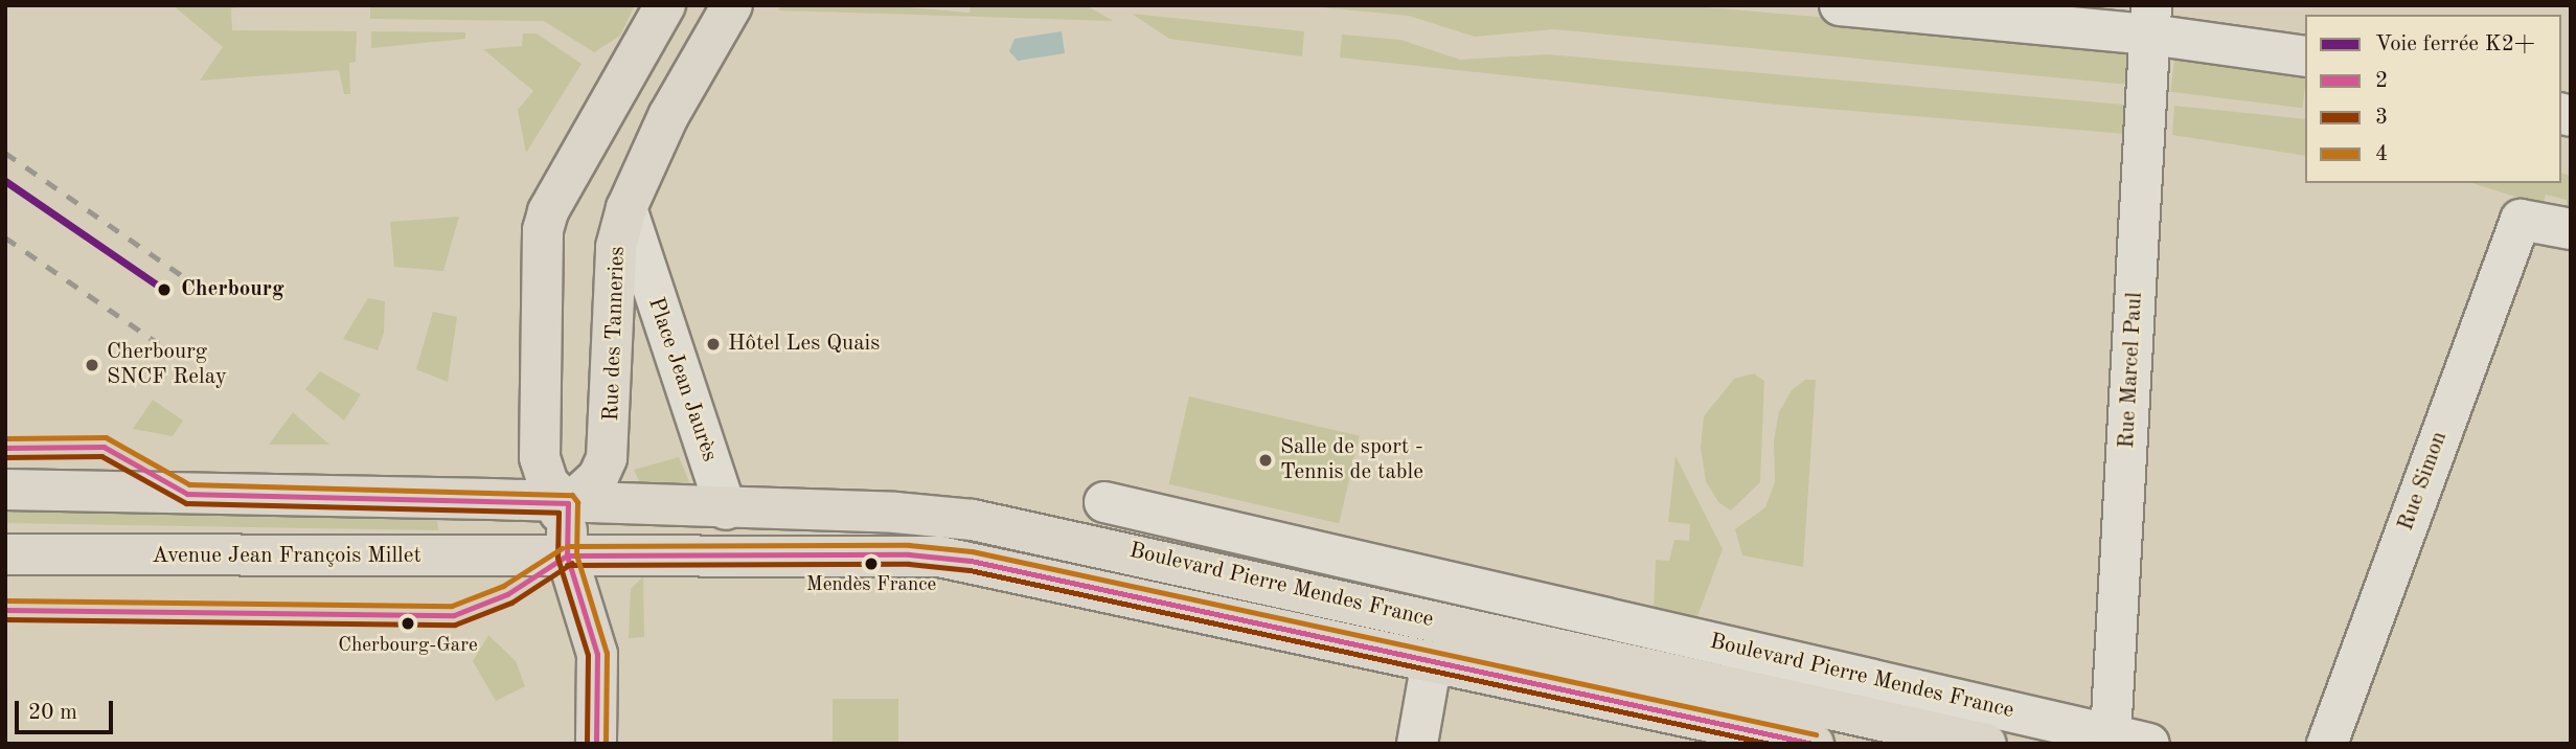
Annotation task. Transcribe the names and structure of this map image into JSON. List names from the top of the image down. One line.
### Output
{"streets":{"main road":["Rue des Tanneries","Avenue Jean François Millet","Boulevard Pierre Mendes France"],"street":["Rue Marcel Paul","Place Jean Jaurès","Rue Simon"]},"crossings":[["Rue des Tanneries","Place Jean Jaurès"],["Rue des Tanneries","Avenue Jean François Millet"],["Rue des Tanneries","Boulevard Pierre Mendes France"],["Rue Marcel Paul","Boulevard Pierre Mendes France"],["Place Jean Jaurès","Boulevard Pierre Mendes France"],["Avenue Jean François Millet","Boulevard Pierre Mendes France"]],"places":["Cherbourg","Hôtel Les Quais","Cherbourg SNCF Relay","Salle de sport - Tennis de table","Mendès France","Cherbourg-Gare"],"lines":["rail line K2+","transit line 4","transit line 2","transit line 3"],"legend":["Voie ferrée K2+","2","3","4"],"scale_bar":"20 m"}
